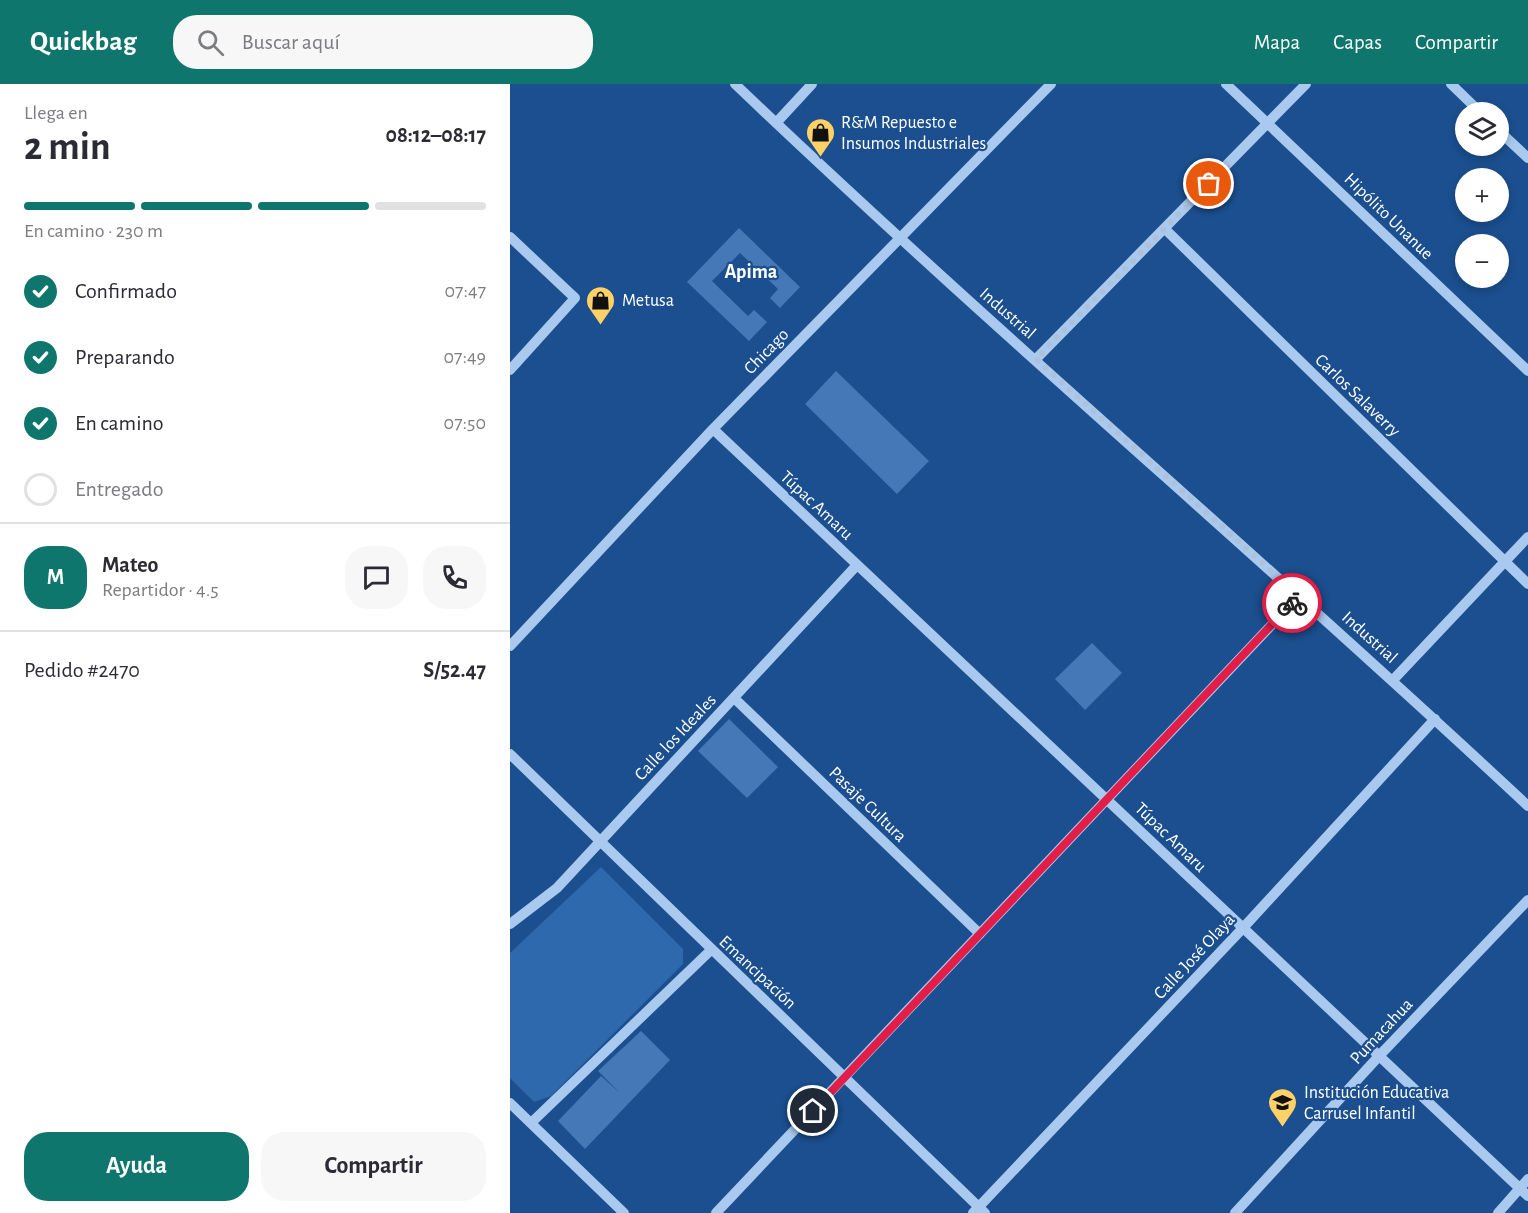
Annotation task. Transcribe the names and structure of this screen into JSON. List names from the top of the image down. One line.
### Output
{"streets":{"street":["Hipólito Unanue","Industrial","Chicago","Carlos Salaverry","Túpac Amaru","Calle los Ideales","Pasaje Cultura","Calle José Olaya","Emancipación","Pumacahua"]},"crossings":[["Industrial","Chicago"],["Industrial","Calle José Olaya"],["Chicago","Túpac Amaru"],["Túpac Amaru","Calle los Ideales"],["Túpac Amaru","Calle José Olaya"],["Túpac Amaru","Pumacahua"],["Calle los Ideales","Pasaje Cultura"],["Calle los Ideales","Emancipación"],["Calle José Olaya","Emancipación"]],"districts":["Apima"],"places":{"shop":["R&M Repuesto e Insumos Industriales","Metusa"],"school or university":["Institución Educativa Carrusel Infantil"]},"page":{"header":"Quickbag","search":"Buscar aquí","nav":["Mapa","Capas","Compartir"],"heading":["2 min","Llega en","08:12–08:17"],"panel":["Mateo","Repartidor · 4.5","Pedido #2470","S/52.47"],"map_buttons":["+","−"],"bar":"En camino · 230 m","list":[["Confirmado","07:47"],["Preparando","07:49"],["En camino","07:50"],"Entregado"],"round":"M","buttons":["Ayuda","Compartir"]}}
